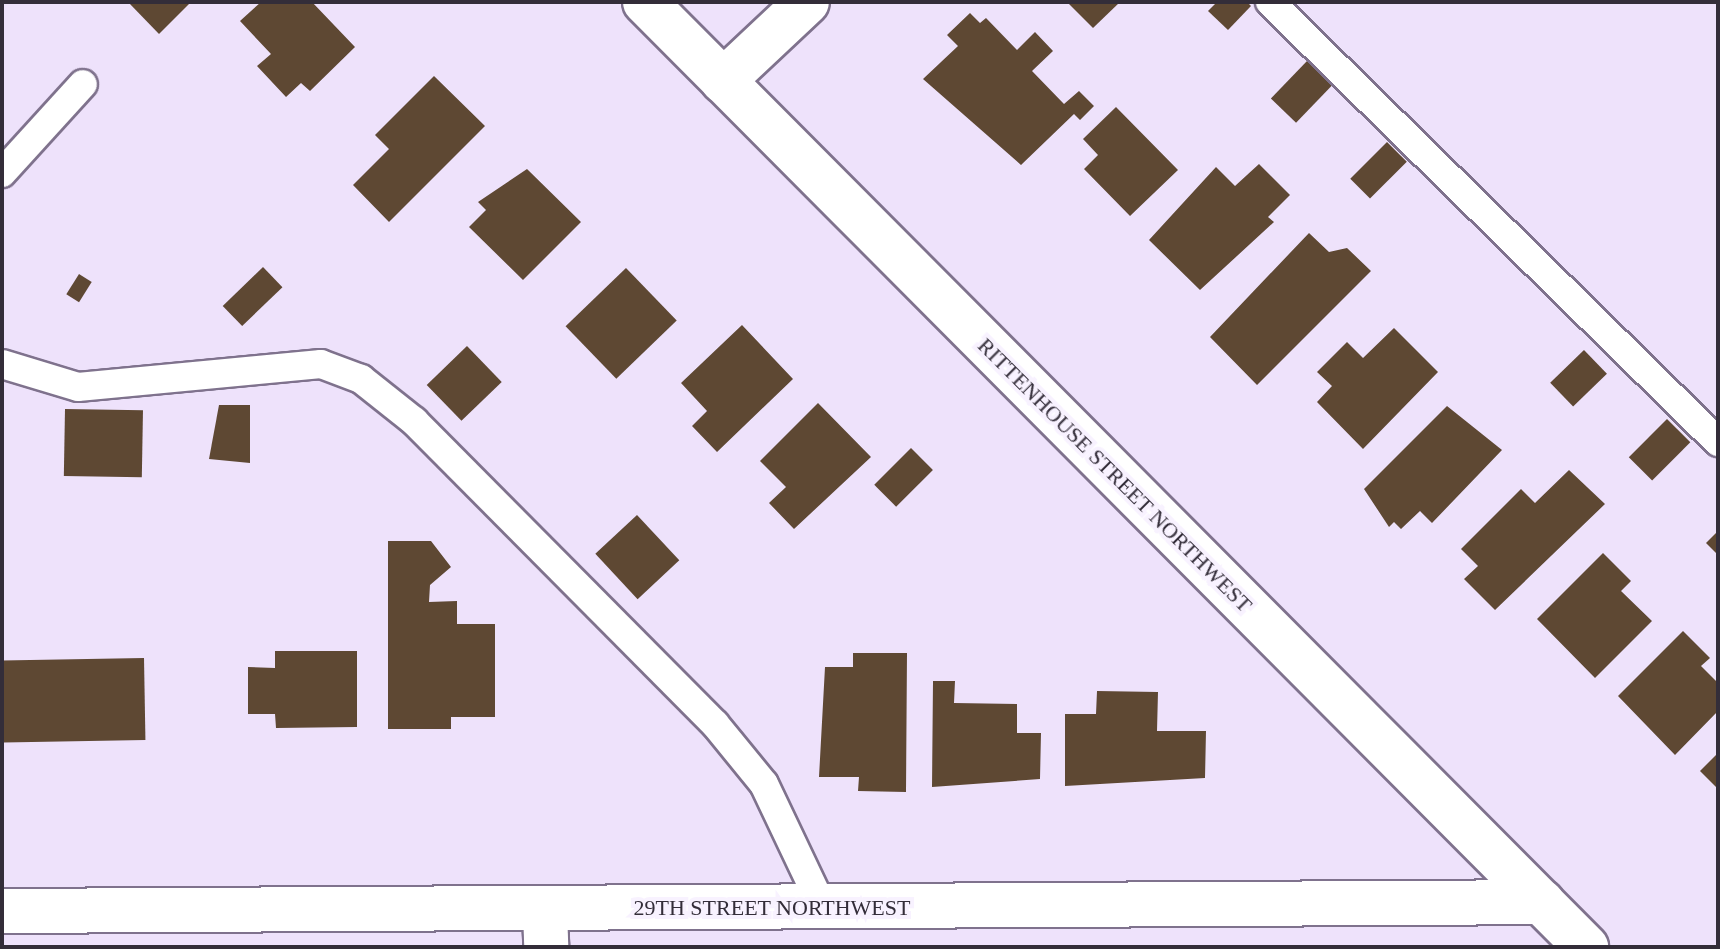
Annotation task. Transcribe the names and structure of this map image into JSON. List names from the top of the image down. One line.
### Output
{"streets":{"street":["RITTENHOUSE STREET NORTHWEST","29TH STREET NORTHWEST"]},"crossings":[["RITTENHOUSE STREET NORTHWEST","29TH STREET NORTHWEST"]]}
